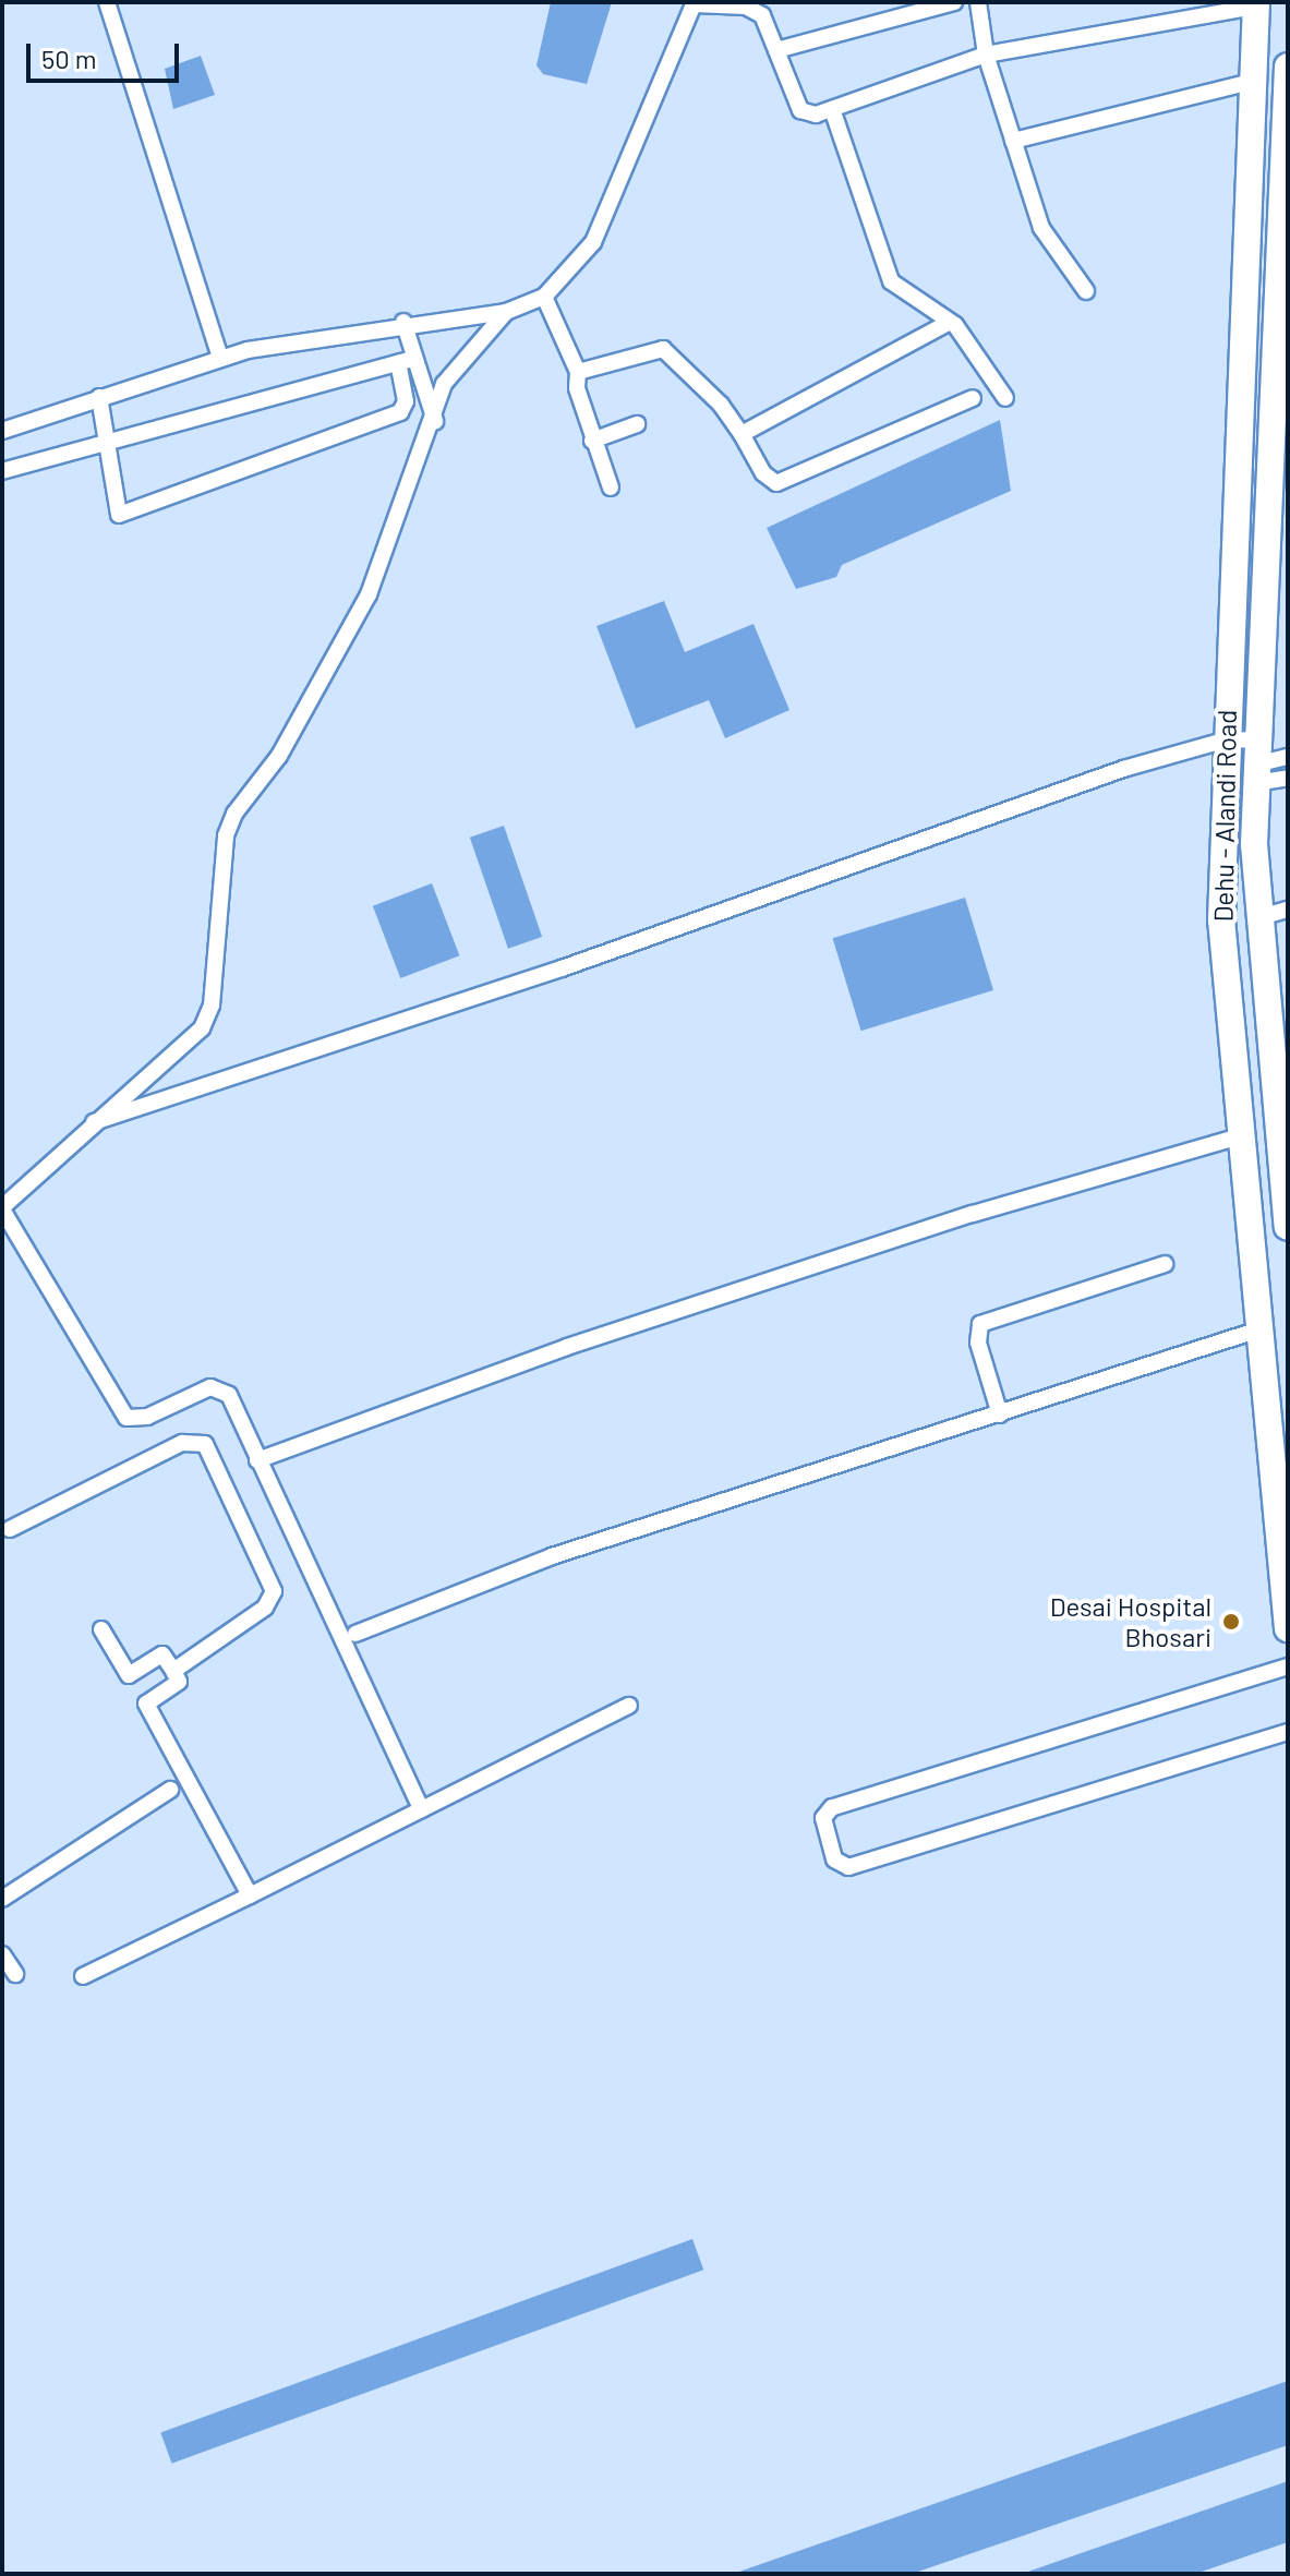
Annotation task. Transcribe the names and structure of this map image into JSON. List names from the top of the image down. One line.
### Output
{"streets":{"main road":["Dehu - Alandi Road"]},"places":["Desai Hospital Bhosari"],"scale_bar":"50 m"}
